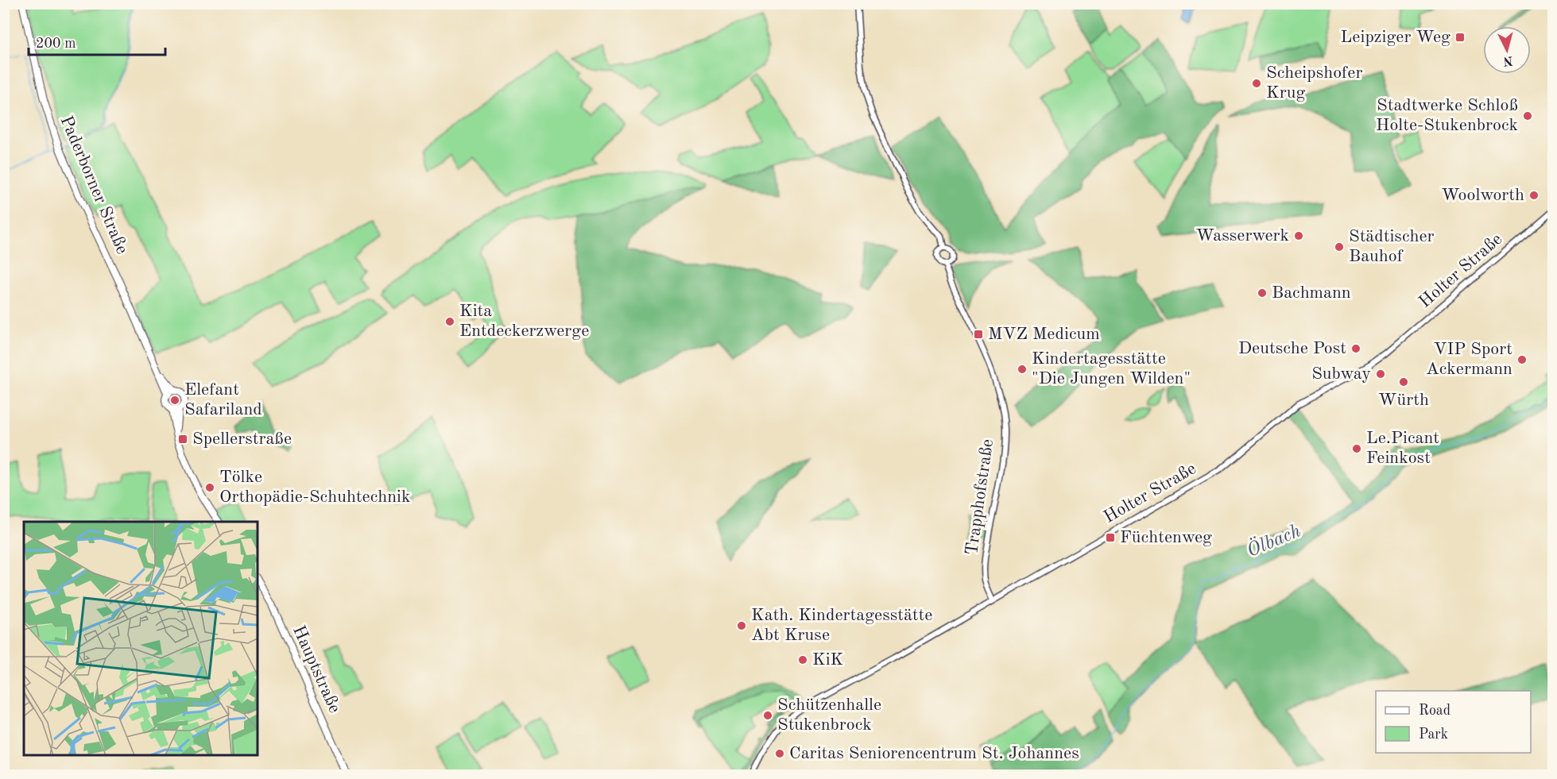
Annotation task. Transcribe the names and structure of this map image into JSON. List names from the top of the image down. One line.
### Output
{"streets":{"main road":["Paderborner Straße","Hauptstraße"],"street":["Holter Straße","Trapphofstraße"]},"crossings":[["Holter Straße","Trapphofstraße"]],"water":["Ölbach"],"places":{"transit":["Leipziger Weg","MVZ Medicum","Spellerstraße","Füchtenweg"],"other":["Scheipshofer Krug","Stadtwerke Schloß Holte-Stukenbrock","Woolworth","Wasserwerk","Städtischer Bauhof","Bachmann","Kita Entdeckerzwerge","Deutsche Post","VIP Sport Ackermann","Kindertagesstätte \"Die Jungen Wilden\"","Subway","Würth","Elefant Safariland","Le.Picant Feinkost","Tölke Orthopädie-Schuhtechnik","Kath. Kindertagesstätte Abt Kruse","KiK","Schützenhalle Stukenbrock","Caritas Seniorencentrum St. Johannes"]},"legend":["Road","Park"],"scale_bar":"200 m","north":"bottom"}
